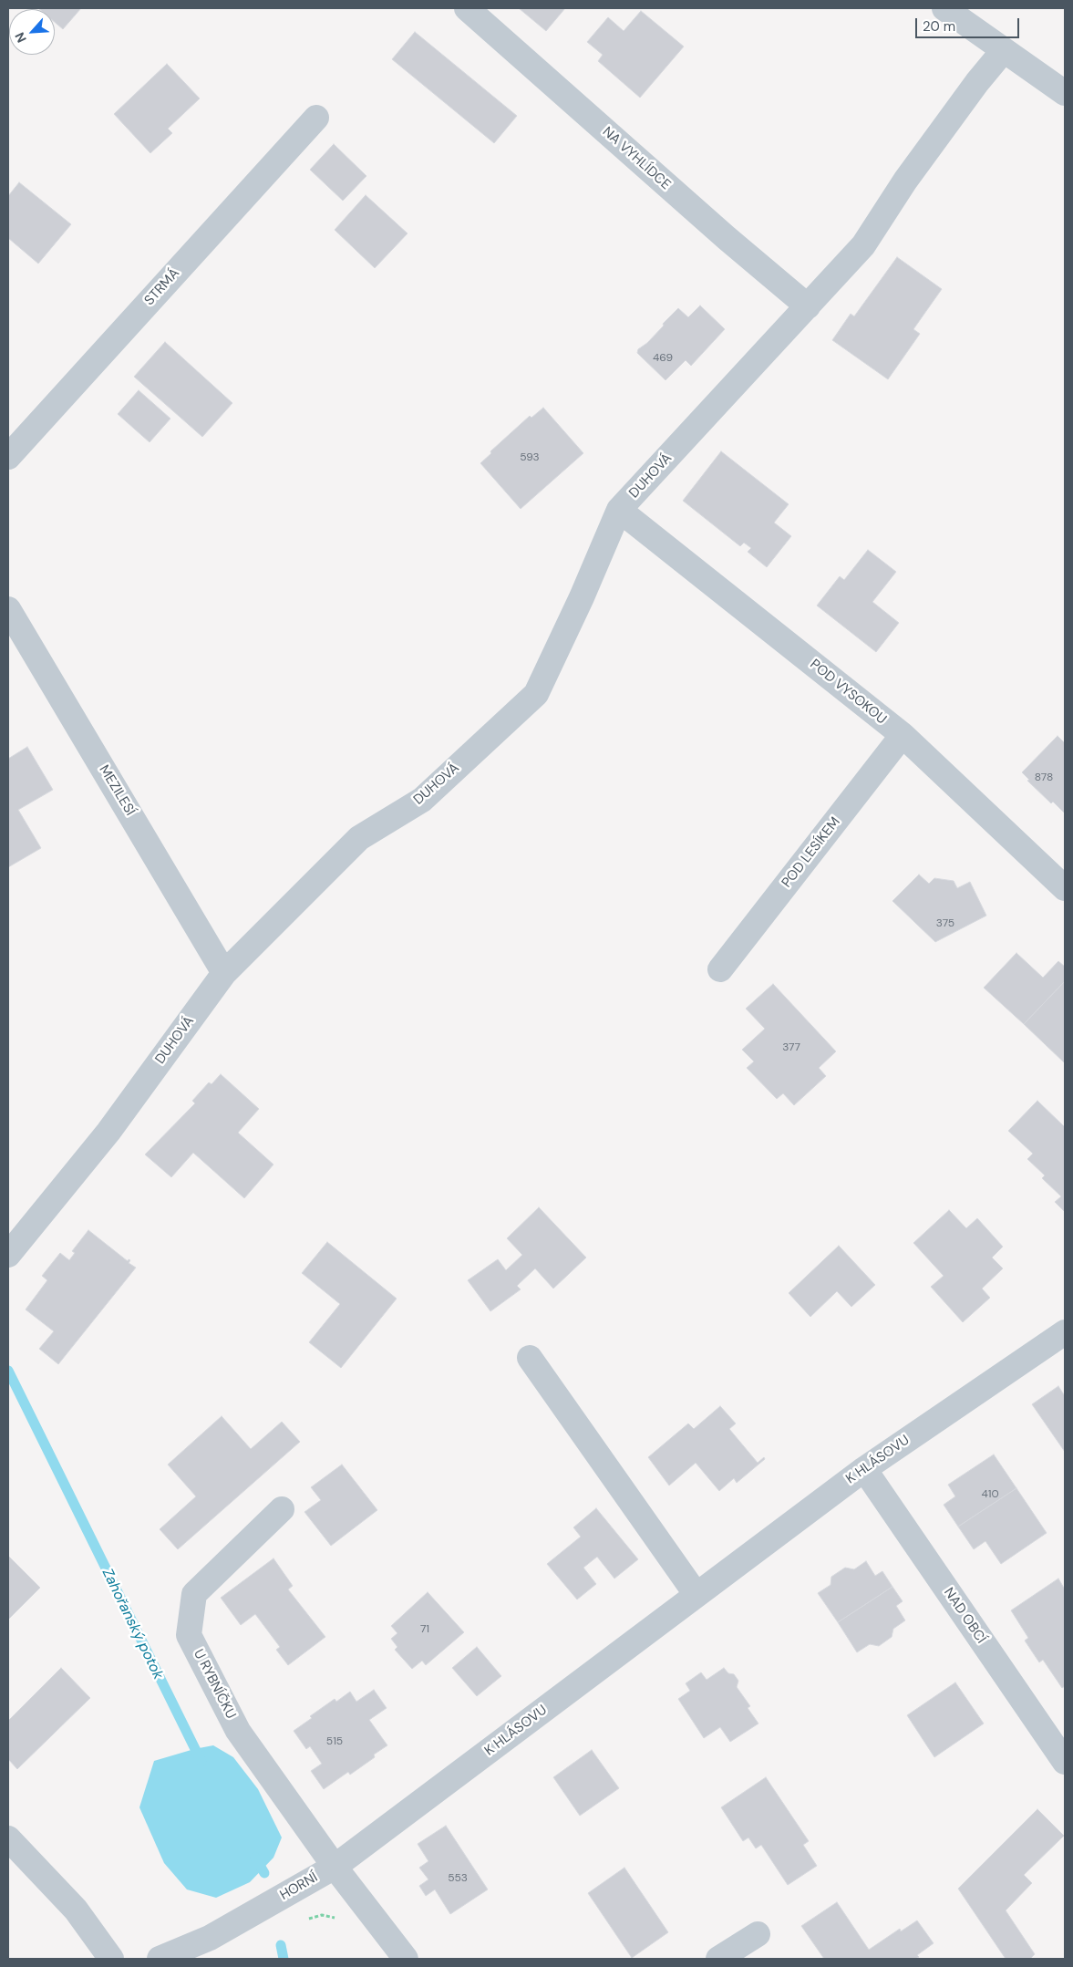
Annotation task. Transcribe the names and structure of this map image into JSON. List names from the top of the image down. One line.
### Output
{"streets":{"street":["NA VYHLÍDCE","STRMÁ","DUHOVÁ","POD VYSOKOU","MEZILESÍ","POD LESÍKEM","K HLÁSOVU","NAD OBCÍ","U RYBNÍČKU","HORNÍ"]},"crossings":[["NA VYHLÍDCE","DUHOVÁ"],["DUHOVÁ","POD VYSOKOU"],["DUHOVÁ","MEZILESÍ"],["POD VYSOKOU","POD LESÍKEM"],["K HLÁSOVU","NAD OBCÍ"],["K HLÁSOVU","U RYBNÍČKU"],["K HLÁSOVU","HORNÍ"],["U RYBNÍČKU","HORNÍ"]],"water":["Zahořanský potok"],"house_numbers":["469","593","878","375","377","410","71","515","553"],"scale_bar":"20 m","north":"bottom left"}
